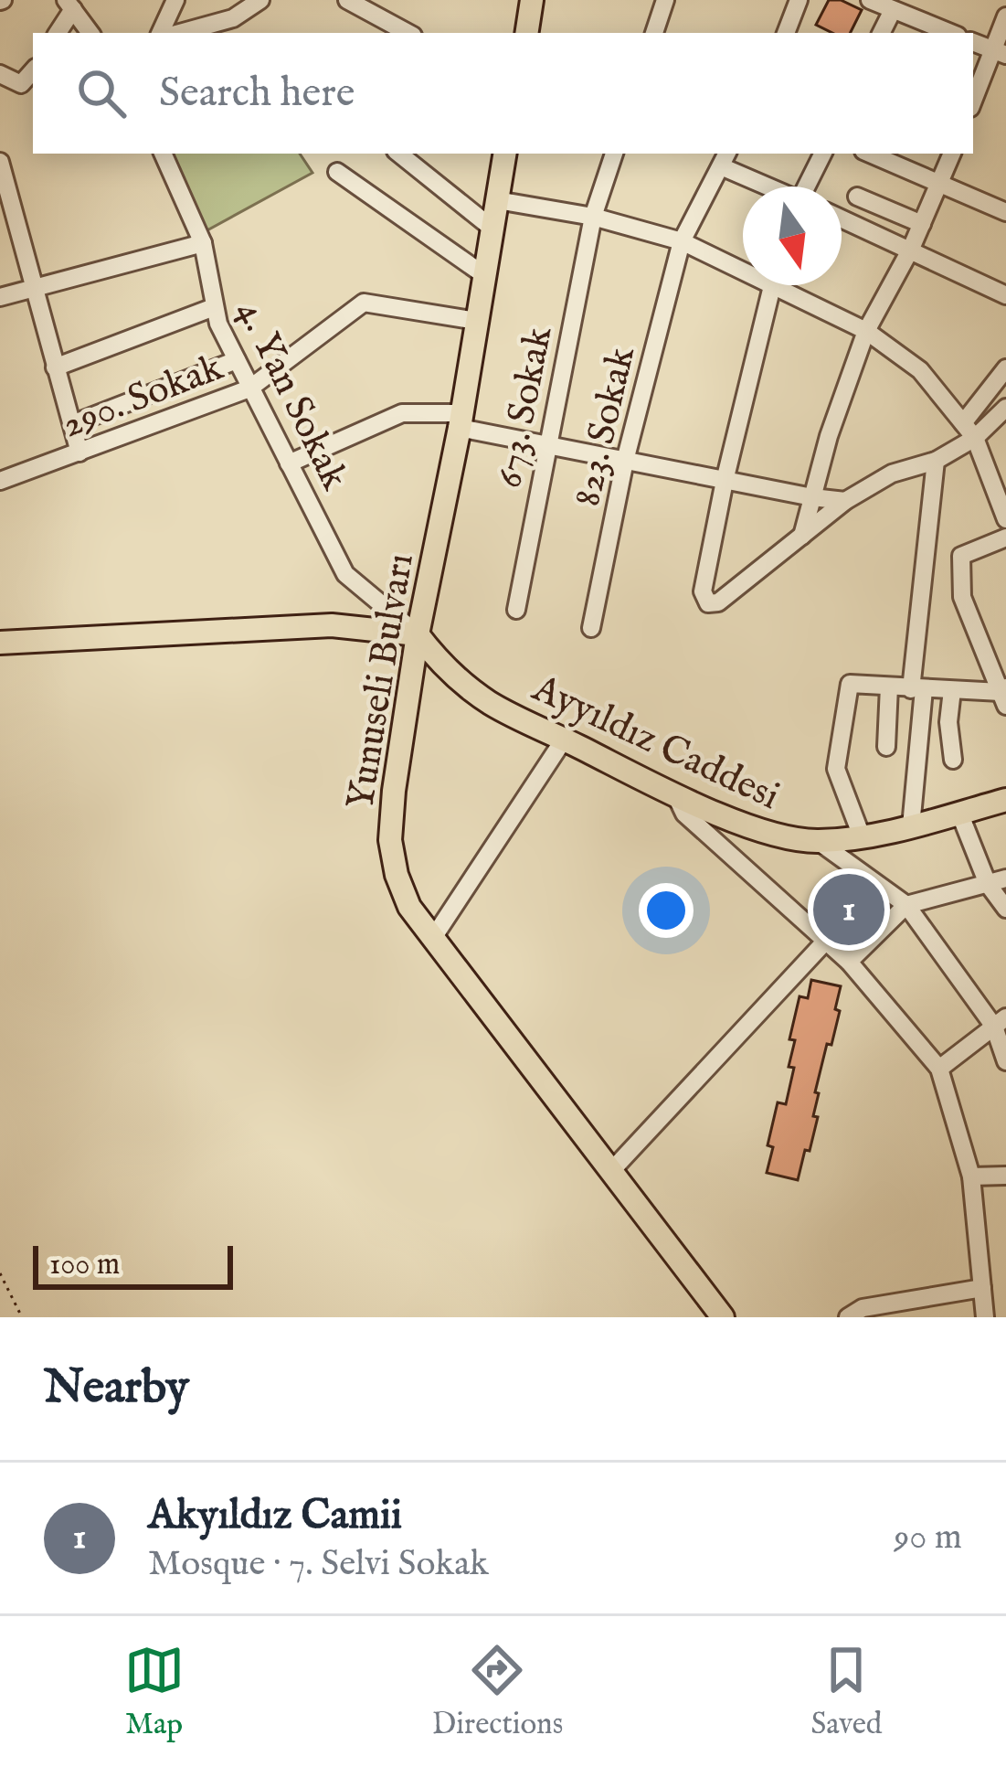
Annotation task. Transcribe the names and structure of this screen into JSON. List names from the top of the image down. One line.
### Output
{"streets":{"main road":["Yunuseli Bulvarı","Ayyıldız Caddesi"],"street":["290. Sokak","4. Yan Sokak","673. Sokak","823. Sokak"]},"crossings":[["290. Sokak","4. Yan Sokak"],["290. Sokak","Yunuseli Bulvarı"],["4. Yan Sokak","Yunuseli Bulvarı"],["4. Yan Sokak","Ayyıldız Caddesi"],["Yunuseli Bulvarı","Ayyıldız Caddesi"]],"scale_bar":"100 m","north":"bottom","page":{"search":"Search here","pins":"1","scale":"100 m","heading":"Nearby","list":[{"mark":"1","name":"Akyıldız Camii","note":"Mosque · 7. Selvi Sokak","value":"90 m"}],"nav":["Map","Directions","Saved"]}}
